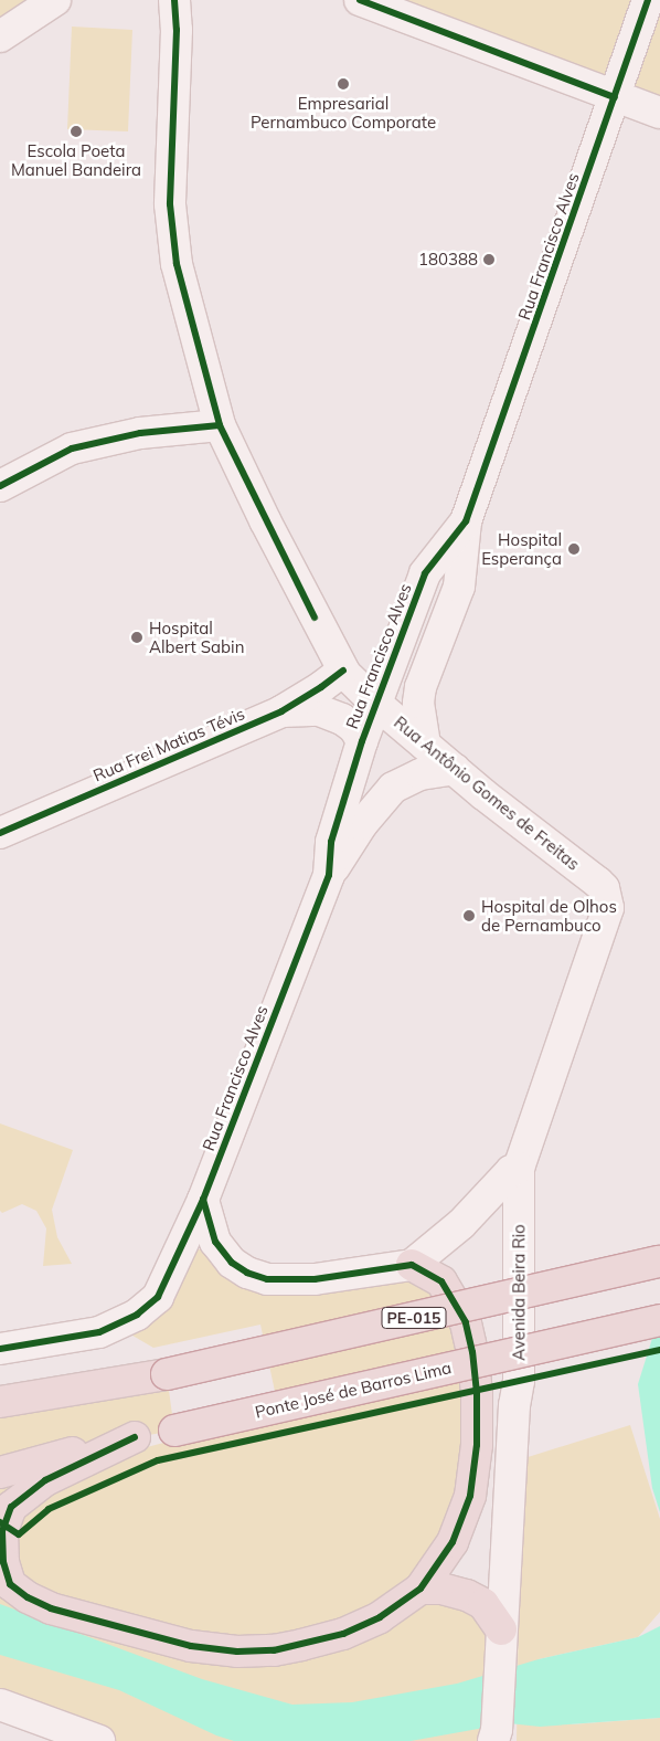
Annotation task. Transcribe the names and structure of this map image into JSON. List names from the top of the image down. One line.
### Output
{"streets":{"highway":["PE-015","Ponte José de Barros Lima"],"street":["Rua Francisco Alves","Rua Frei Matias Tévis","Rua Antônio Gomes de Freitas","Avenida Beira Rio"]},"crossings":[["Rua Francisco Alves","Rua Frei Matias Tévis"],["Rua Francisco Alves","Rua Antônio Gomes de Freitas"],["Rua Frei Matias Tévis","Rua Antônio Gomes de Freitas"],["Rua Antônio Gomes de Freitas","Avenida Beira Rio"]],"places":["Empresarial Pernambuco Comporate","Escola Poeta Manuel Bandeira","180388","Hospital Esperança","Hospital Albert Sabin","Hospital de Olhos de Pernambuco"]}
